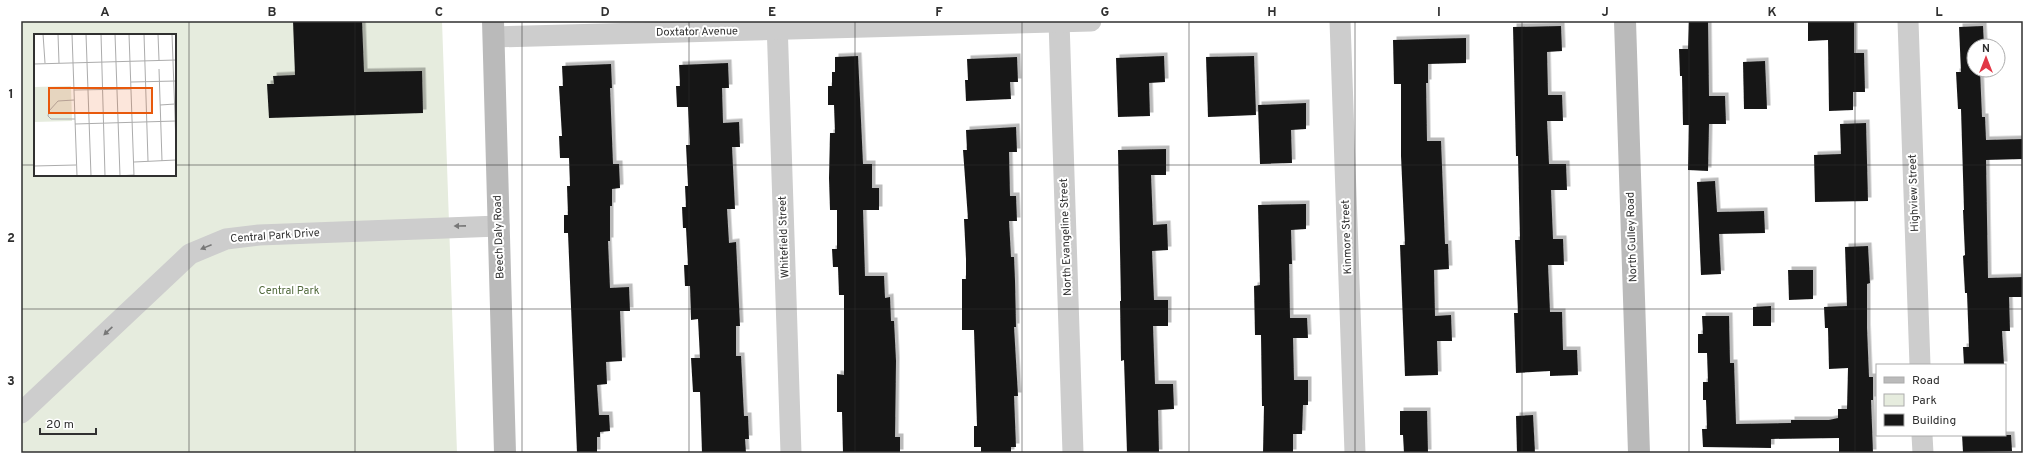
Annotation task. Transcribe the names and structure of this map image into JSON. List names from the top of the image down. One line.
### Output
{"streets":{"street":["Doxtator Avenue","Highview Street","Central Park Drive","Beech Daly Road","Whitefield Street","North Evangeline Street","Kinmore Street","North Gulley Road"]},"crossings":[["Doxtator Avenue","Beech Daly Road"],["Doxtator Avenue","Whitefield Street"],["Doxtator Avenue","North Evangeline Street"],["Central Park Drive","Beech Daly Road"]],"one_way":["Central Park Drive"],"parks":["Central Park"],"legend":["Road","Park","Building"],"scale_bar":"20 m","north":"top","grid":{"columns":["A","B","C","D","E","F","G","H","I","J","K","L"],"rows":["1","2","3"]}}
